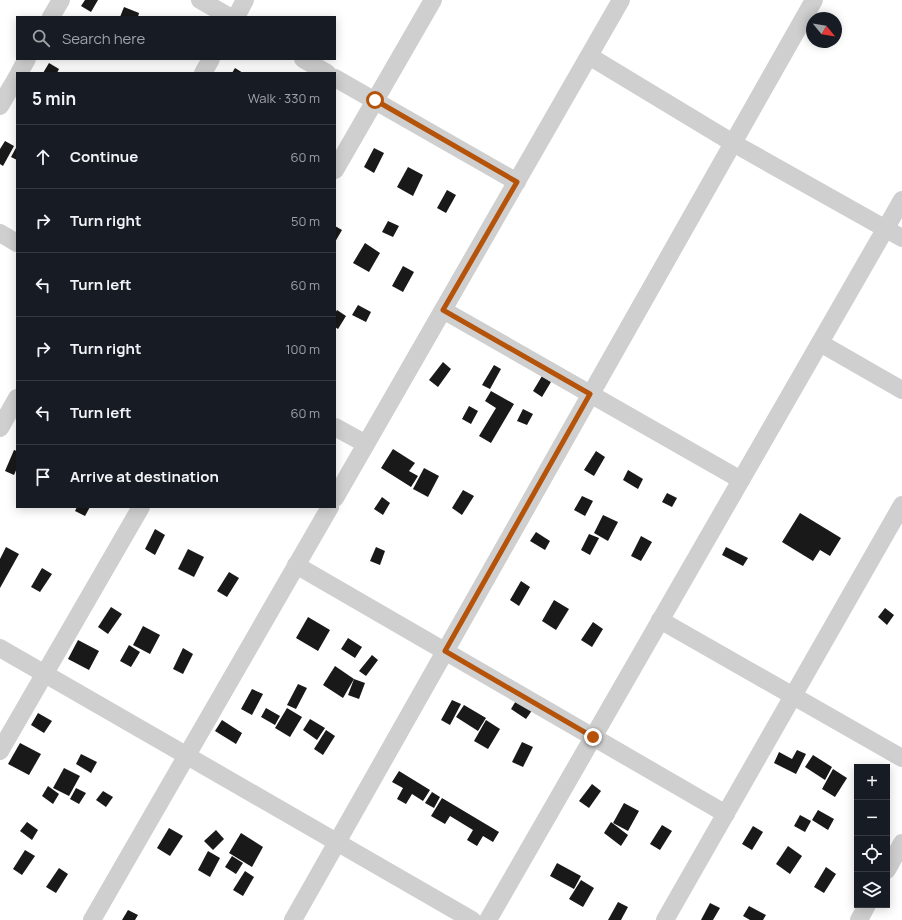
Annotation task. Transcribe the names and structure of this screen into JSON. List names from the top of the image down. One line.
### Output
{"north":"bottom right","page":{"search":"Search here","heading":["5 min","Walk · 330 m"],"list":[["Continue","60 m"],["Turn right","50 m"],["Turn left","60 m"],["Turn right","100 m"],["Turn left","60 m"],"Arrive at destination"],"map_buttons":["+","−"]}}
